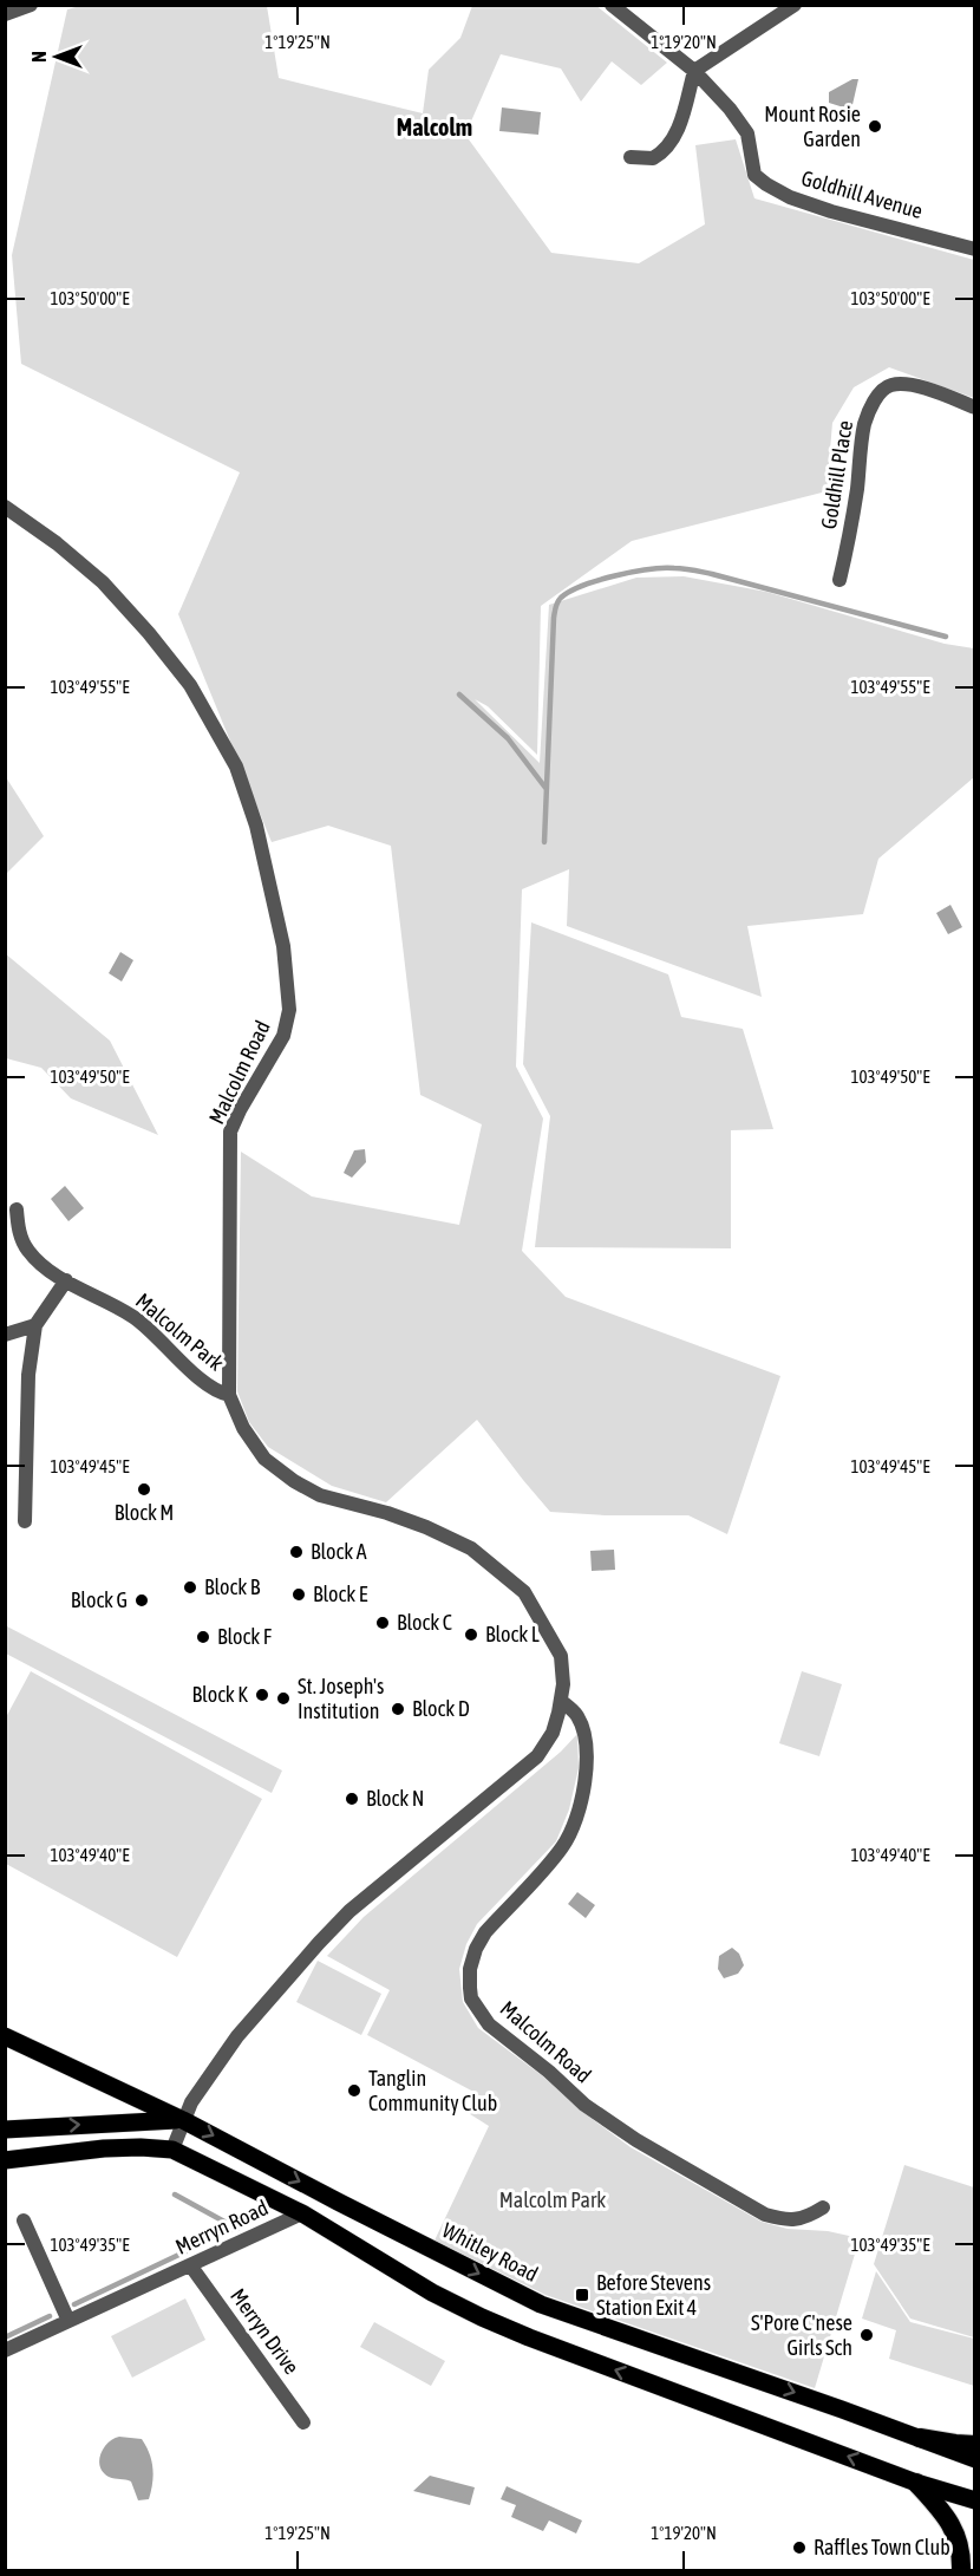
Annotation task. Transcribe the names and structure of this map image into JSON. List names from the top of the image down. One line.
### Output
{"streets":{"main road":["Whitley Road"],"street":["Goldhill Avenue","Goldhill Place","Malcolm Road","Malcolm Park","Merryn Road","Merryn Drive"]},"crossings":[["Malcolm Road","Malcolm Park"],["Malcolm Road","Whitley Road"],["Merryn Road","Merryn Drive"]],"districts":["Malcolm"],"parks":["Malcolm Park"],"places":{"other":["Mount Rosie Garden","Block M","Block A","Block B","Block E","Block G","Block C","Block L","Block F","Block K","St. Joseph's Institution","Block D","Block N","Tanglin Community Club","S'Pore C'nese Girls Sch","Raffles Town Club"],"transit":["Before Stevens Station Exit 4"]},"north":"left","coordinates":["1°19'25\"N","1°19'20\"N","103°50'00\"E","103°49'55\"E","103°49'50\"E","103°49'45\"E","103°49'40\"E","103°49'35\"E"]}
